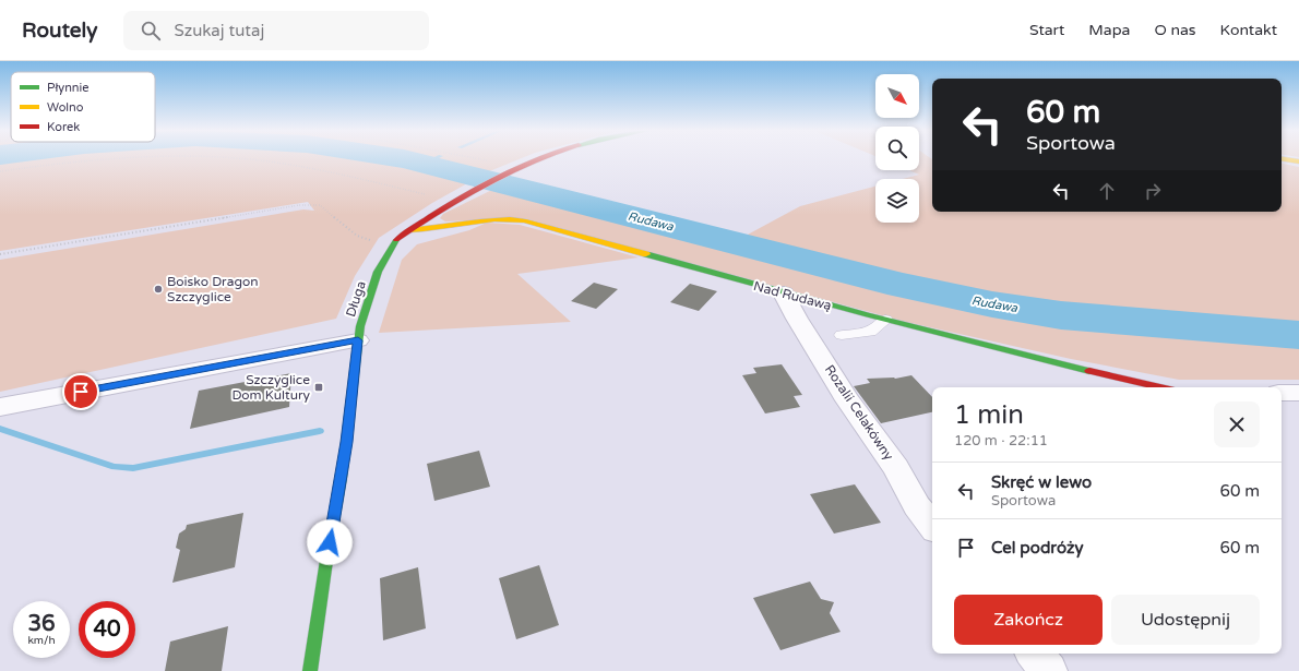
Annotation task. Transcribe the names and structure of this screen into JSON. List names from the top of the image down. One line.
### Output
{"streets":{"street":["Nad Rudawą","Długa","Rozalii Celakówny"]},"crossings":[["Nad Rudawą","Długa"],["Nad Rudawą","Rozalii Celakówny"]],"water":["Rudawa"],"places":{"other":["Boisko Dragon Szczyglice"],"transit":["Szczyglice Dom Kultury"]},"legend":["Płynnie","Wolno","Korek"],"north":"bottom right","page":{"header":"Routely","search":"Szukaj tutaj","nav":["Start","Mapa","O nas","Kontakt"],"turn":["60 m","Sportowa"],"heading":["1 min","120 m · 22:11"],"list":[{"name":"Skręć w lewo","note":"Sportowa","value":"60 m"},{"name":"Cel podróży","value":"60 m"}],"buttons":["Zakończ","Udostępnij"],"speed":"36 km/h","limit":"40"}}
